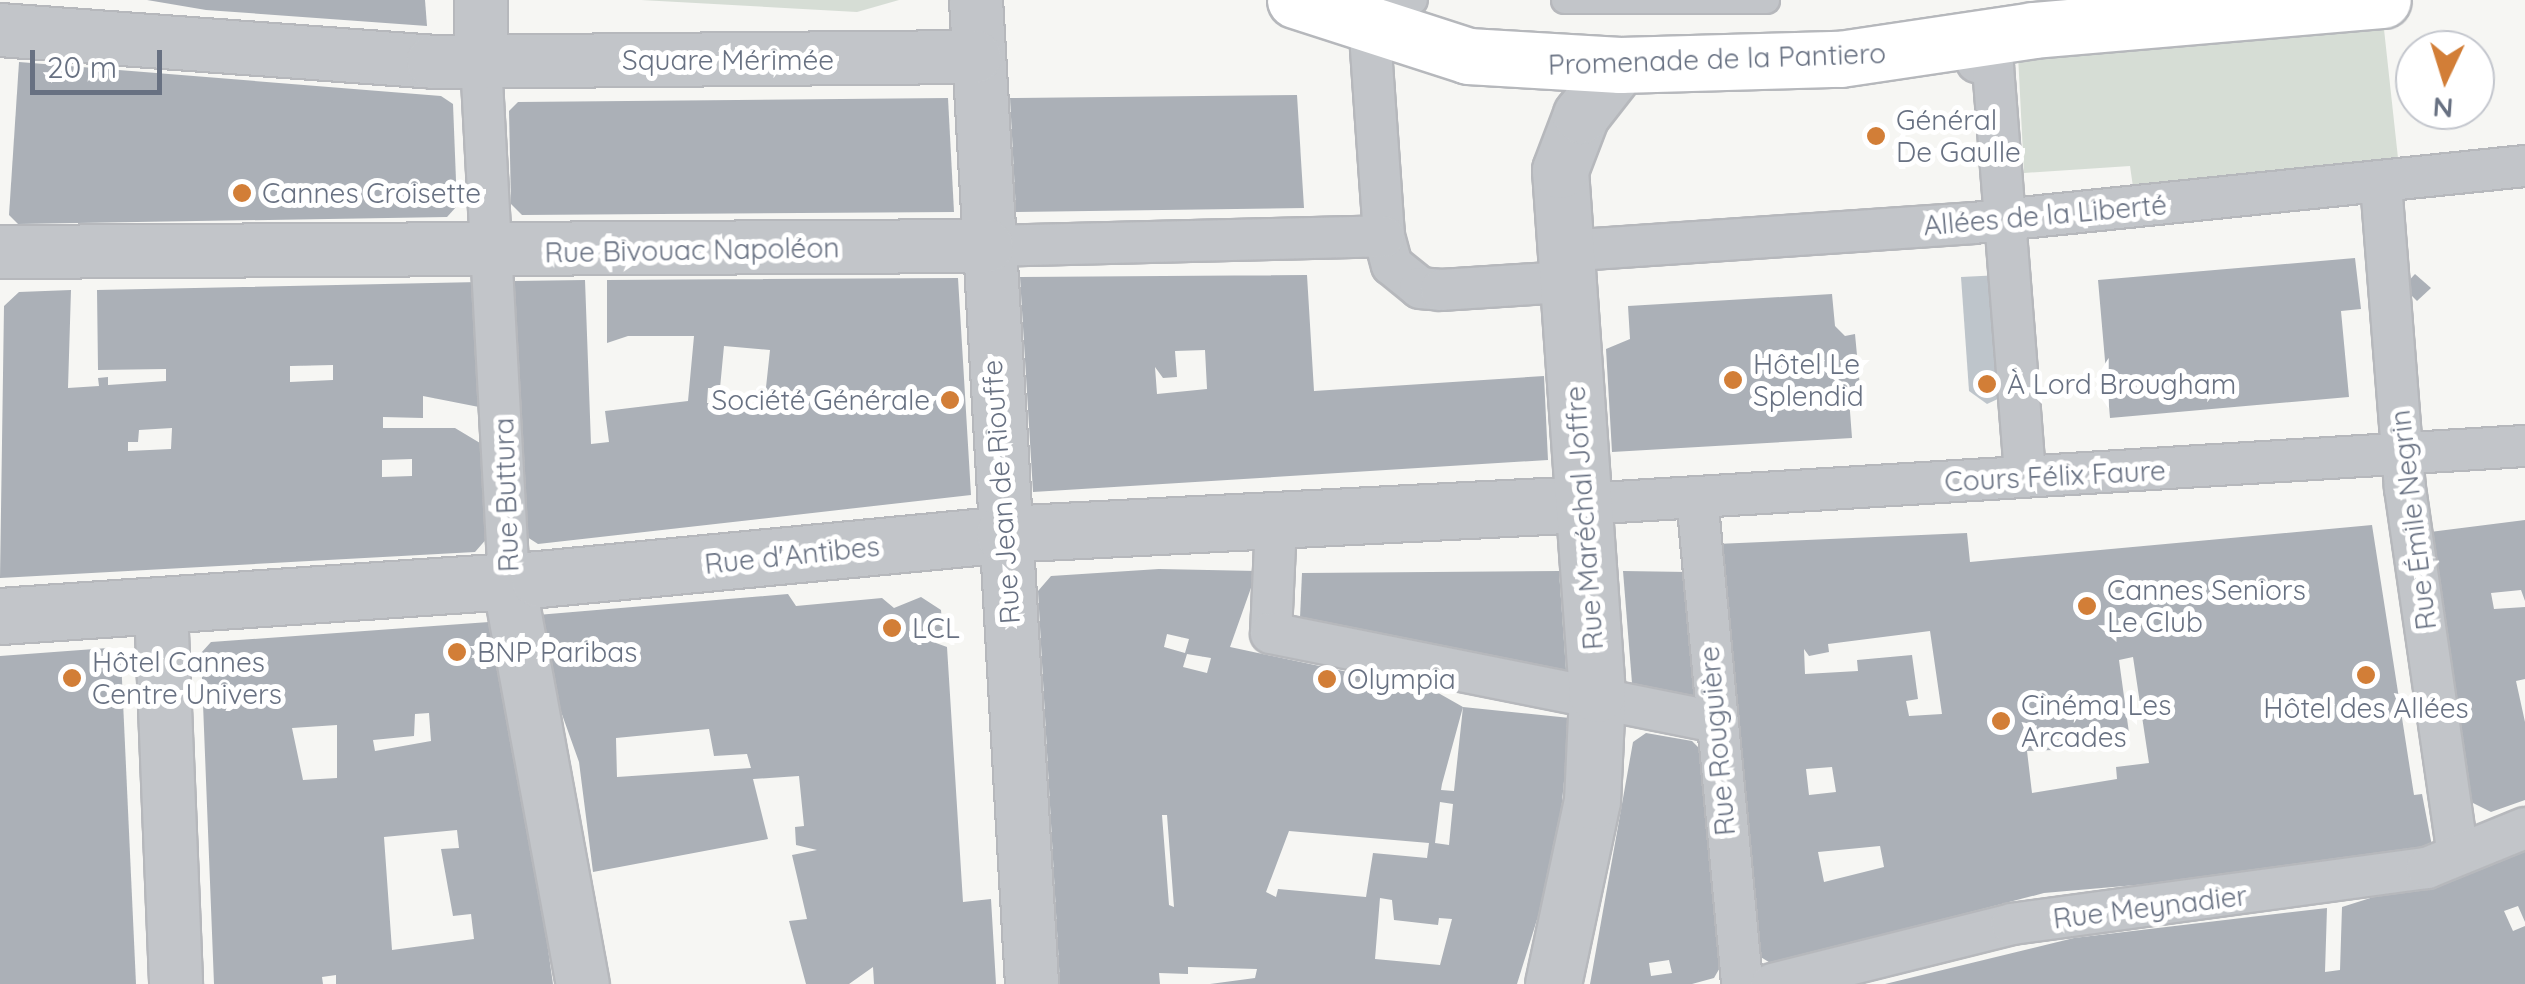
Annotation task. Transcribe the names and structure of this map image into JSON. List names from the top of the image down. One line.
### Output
{"streets":{"main road":["Promenade de la Pantiero"],"street":["Square Mérimée","Allées de la Liberté","Rue Bivouac Napoléon","Cours Félix Faure","Rue Jean de Riouffe","Rue Buttura","Rue Maréchal Joffre","Rue Émile Negrin","Rue d'Antibes","Rue Rouguière","Rue Meynadier"]},"crossings":[["Promenade de la Pantiero","Rue Maréchal Joffre"],["Square Mérimée","Rue Jean de Riouffe"],["Square Mérimée","Rue Buttura"],["Allées de la Liberté","Rue Bivouac Napoléon"],["Allées de la Liberté","Rue Maréchal Joffre"],["Allées de la Liberté","Rue Émile Negrin"],["Rue Bivouac Napoléon","Rue Jean de Riouffe"],["Rue Bivouac Napoléon","Rue Buttura"],["Cours Félix Faure","Rue Maréchal Joffre"],["Cours Félix Faure","Rue Émile Negrin"],["Cours Félix Faure","Rue d'Antibes"],["Cours Félix Faure","Rue Rouguière"],["Rue Jean de Riouffe","Rue d'Antibes"],["Rue Buttura","Rue d'Antibes"],["Rue Maréchal Joffre","Rue d'Antibes"],["Rue Émile Negrin","Rue Meynadier"]],"places":["Général De Gaulle","Cannes Croisette","Hôtel Le Splendid","À Lord Brougham","Société Générale","Cannes Seniors Le Club","LCL","BNP Paribas","Hôtel des Allées","Hôtel Cannes Centre Univers","Olympia","Cinéma Les Arcades"],"scale_bar":"20 m","north":"bottom"}
